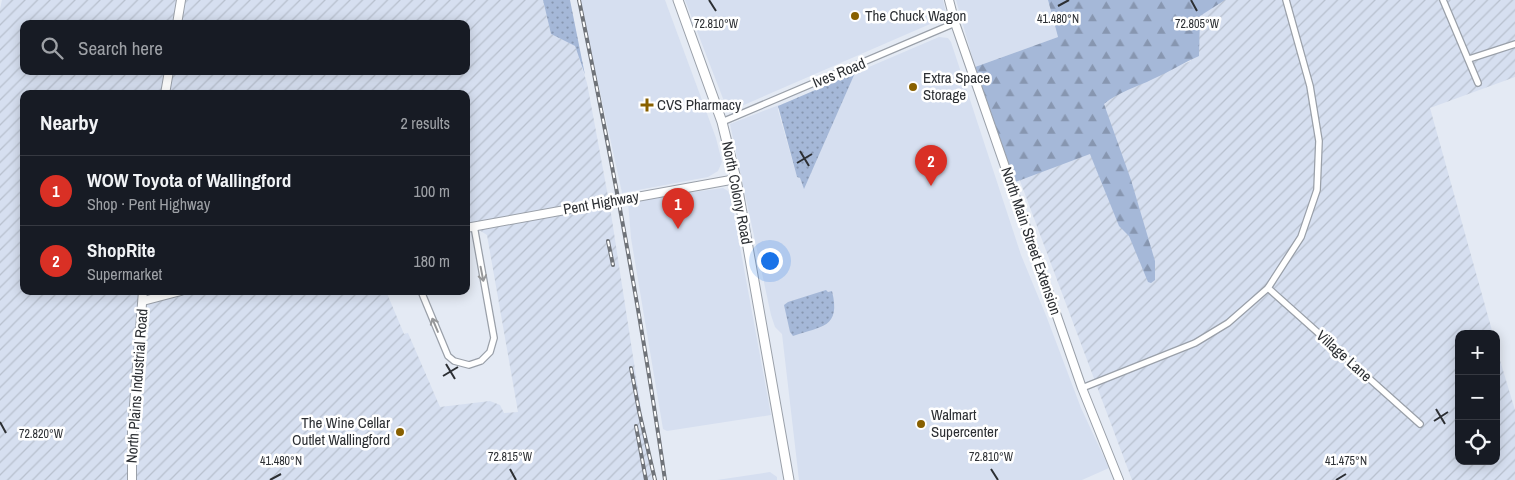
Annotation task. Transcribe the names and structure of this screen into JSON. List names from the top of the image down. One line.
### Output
{"streets":{"main road":["North Colony Road"],"street":["Ives Road","Pent Highway","North Main Street Extension","Village Lane","North Plains Industrial Road"]},"crossings":[["Ives Road","North Colony Road"],["Ives Road","North Main Street Extension"],["North Colony Road","Pent Highway"]],"places":{"other":["The Chuck Wagon","Extra Space Storage","Walmart Supercenter","The Wine Cellar Outlet Wallingford"],"health":["CVS Pharmacy"]},"page":{"search":"Search here","heading":["Nearby","2 results"],"pins":["2","1"],"list":[{"mark":"1","name":"WOW Toyota of Wallingford","note":"Shop · Pent Highway","value":"100 m"},{"mark":"2","name":"ShopRite","note":"Supermarket","value":"180 m"}],"map_buttons":["+","−"]},"coordinates":["41.480°N","72.810°W","72.805°W","72.820°W","72.815°W","41.475°N"]}
